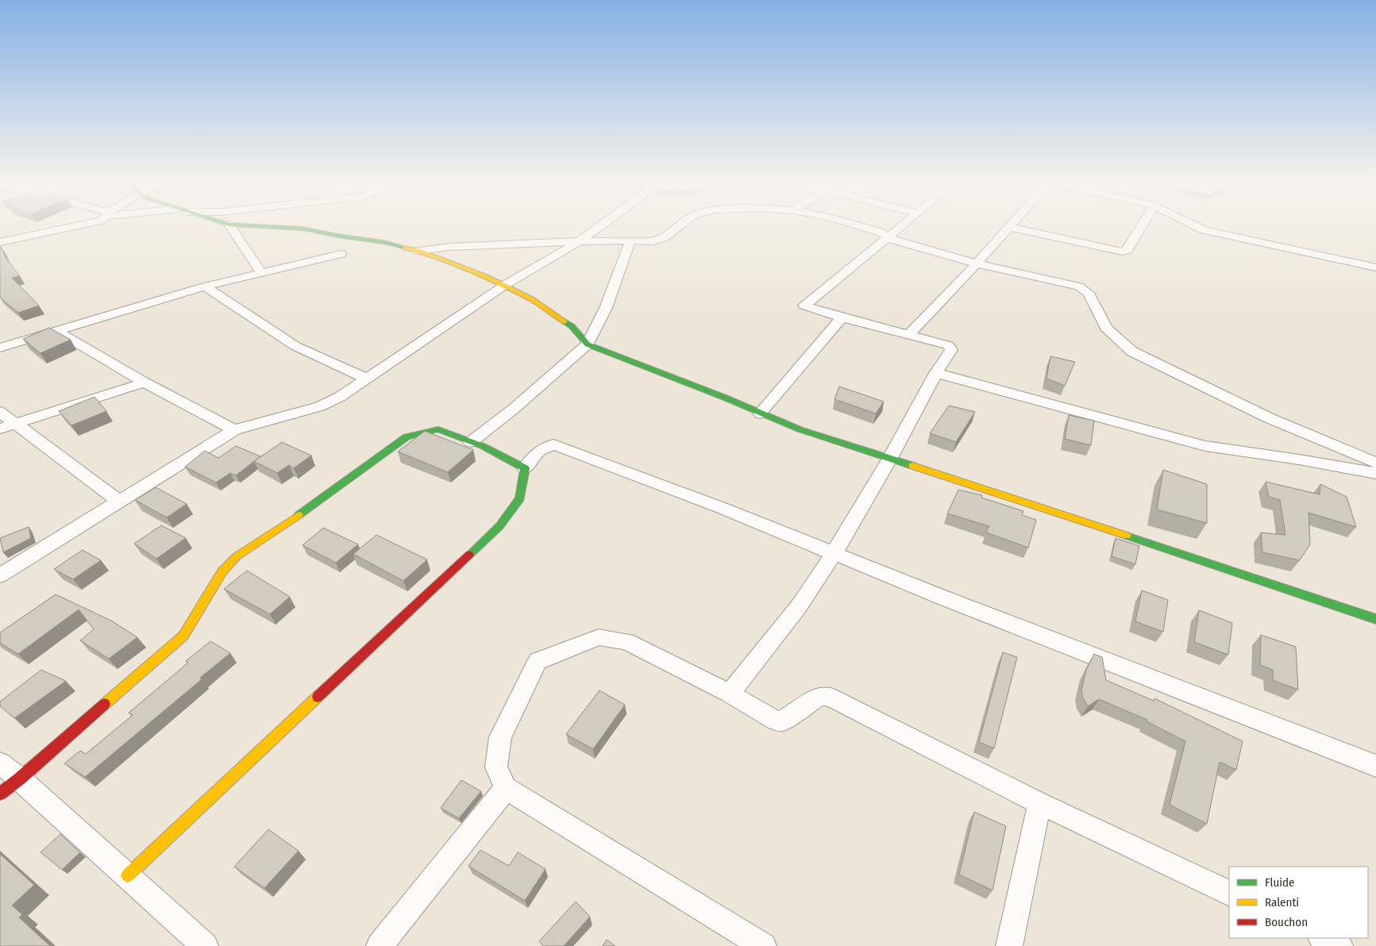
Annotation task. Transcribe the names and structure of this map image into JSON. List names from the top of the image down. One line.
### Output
{"legend":["Fluide","Ralenti","Bouchon"]}
